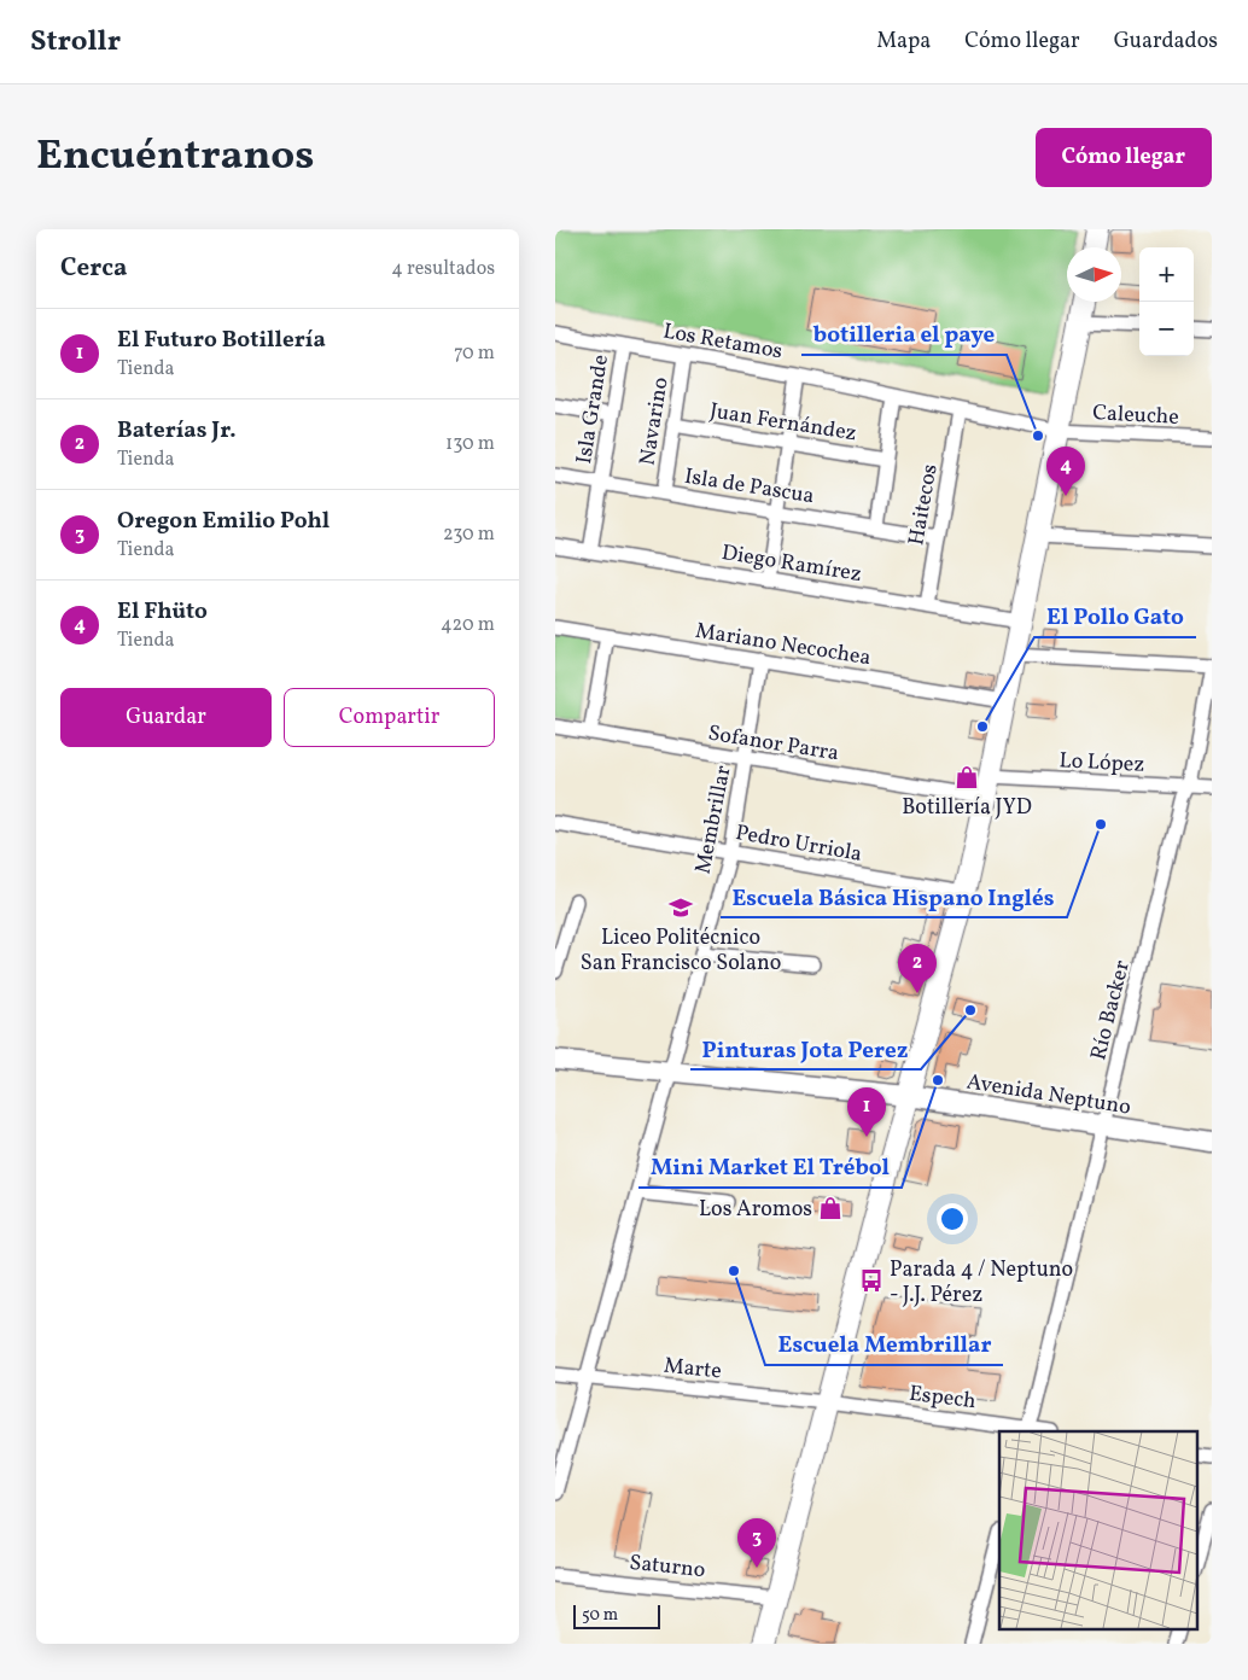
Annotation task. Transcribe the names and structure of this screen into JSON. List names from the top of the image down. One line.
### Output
{"streets":{"main road":["Avenida Neptuno"],"street":["Los Retamos","Isla Grande","Caleuche","Navarino","Juan Fernández","Isla de Pascua","Haitecos","Diego Ramírez","Mariano Necochea","Sofanor Parra","Lo López","Membrillar","Pedro Urriola","Río Backer","Marte","Espech","Saturno"]},"crossings":[["Los Retamos","Isla Grande"],["Los Retamos","Caleuche"],["Los Retamos","Navarino"],["Los Retamos","Haitecos"],["Isla Grande","Isla de Pascua"],["Isla Grande","Diego Ramírez"],["Navarino","Juan Fernández"],["Navarino","Isla de Pascua"],["Isla de Pascua","Haitecos"],["Haitecos","Diego Ramírez"],["Mariano Necochea","Membrillar"],["Sofanor Parra","Membrillar"],["Lo López","Río Backer"],["Membrillar","Pedro Urriola"],["Membrillar","Avenida Neptuno"],["Membrillar","Marte"],["Río Backer","Avenida Neptuno"],["Río Backer","Espech"],["Marte","Espech"]],"places":{"other":["botilleria el paye","El Pollo Gato","Escuela Básica Hispano Inglés","Pinturas Jota Perez","Mini Market El Trébol","Escuela Membrillar"],"shop":["Botillería JYD","Los Aromos"],"school or university":["Liceo Politécnico San Francisco Solano"],"bus stop":["Parada 4 / Neptuno - J.J. Pérez"]},"scale_bar":"50 m","north":"right","page":{"header":"Strollr","nav":["Mapa","Cómo llegar","Guardados"],"title":"Encuéntranos","buttons":["Cómo llegar",["Guardar","Compartir"]],"heading":["Cerca","4 resultados"],"map_buttons":["+","−"],"list":[{"mark":"1","name":"El Futuro Botillería","note":"Tienda","value":"70 m"},{"mark":"2","name":"Baterías Jr.","note":"Tienda","value":"130 m"},{"mark":"3","name":"Oregon Emilio Pohl","note":"Tienda","value":"230 m"},{"mark":"4","name":"El Fhüto","note":"Tienda","value":"420 m"}],"pins":["4","2","1","3"],"scale":"50 m"}}
